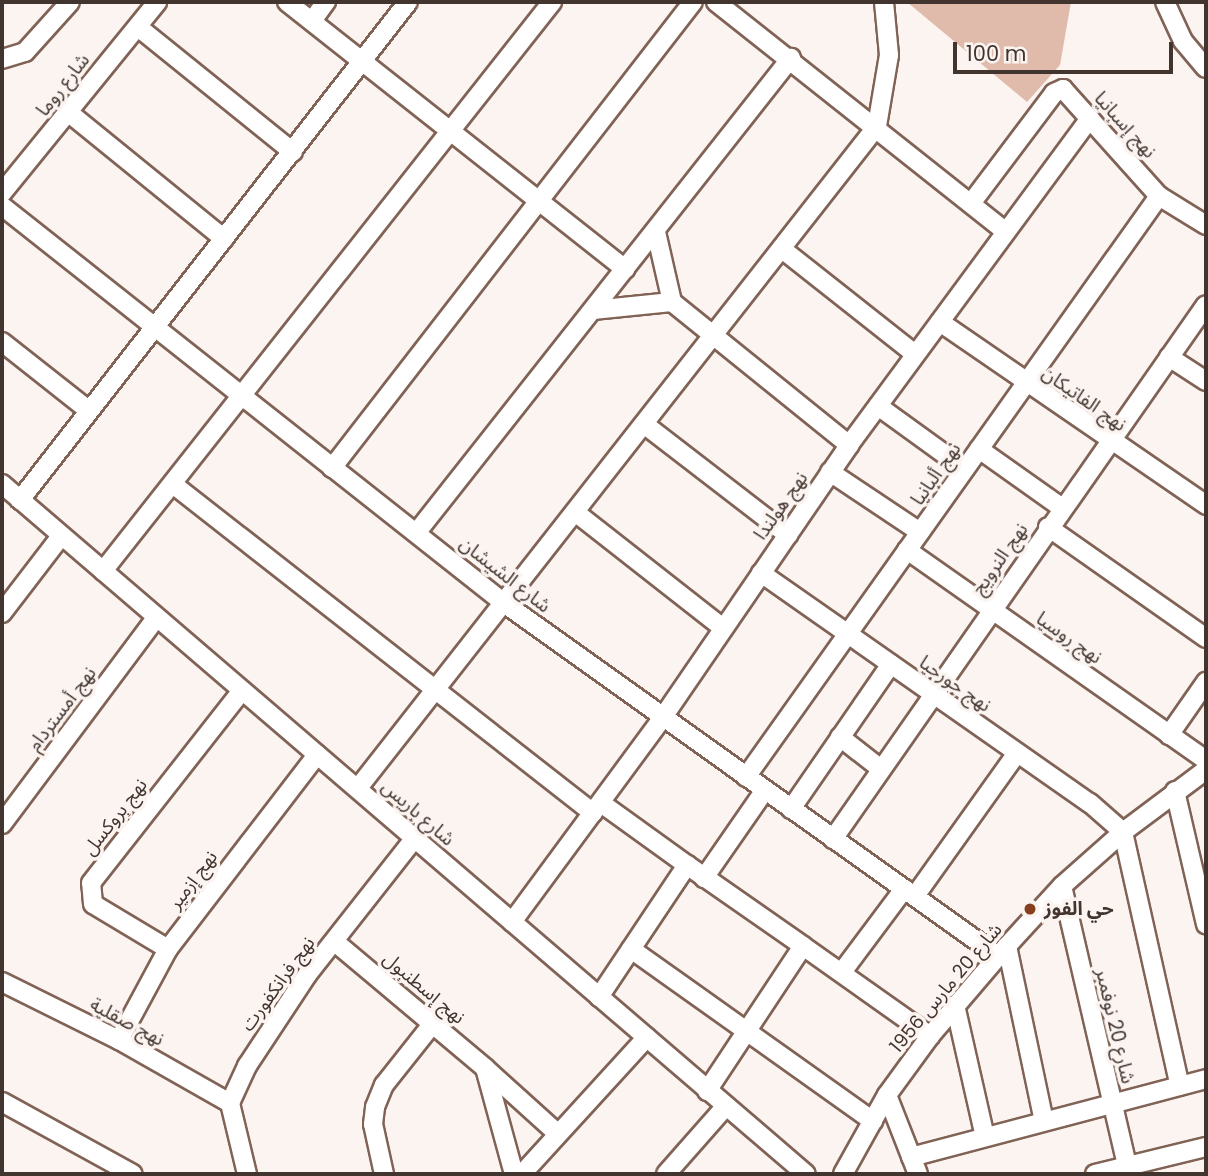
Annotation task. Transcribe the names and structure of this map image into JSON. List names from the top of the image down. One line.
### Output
{"streets":{"street":["شارع روما","نهج إسبانيا","نهج الفاتيكان","نهج ألبانيا","نهج هولندا","نهج النرويج","شارع الشيشان","نهج روسيا","نهج جورجيا","نهج أمستردام","شارع باريس","نهج بروكسل","نهج إزمير","نهج فرانكفورت","نهج إسطنبول","شارع 20 مارس 1956","نهج صقلية","شارع 20 نوفمبر"]},"crossings":[["نهج إسبانيا","نهج ألبانيا"],["نهج إسبانيا","نهج هولندا"],["نهج الفاتيكان","نهج ألبانيا"],["نهج الفاتيكان","نهج هولندا"],["نهج الفاتيكان","نهج النرويج"],["نهج ألبانيا","شارع الشيشان"],["نهج ألبانيا","نهج روسيا"],["نهج ألبانيا","نهج جورجيا"],["نهج هولندا","شارع الشيشان"],["نهج هولندا","نهج جورجيا"],["نهج هولندا","شارع باريس"],["نهج النرويج","شارع الشيشان"],["نهج النرويج","نهج روسيا"],["نهج النرويج","نهج جورجيا"],["شارع الشيشان","شارع 20 مارس 1956"],["نهج جورجيا","شارع 20 مارس 1956"],["نهج أمستردام","شارع باريس"],["شارع باريس","نهج بروكسل"],["شارع باريس","نهج إزمير"],["شارع باريس","نهج فرانكفورت"],["نهج بروكسل","نهج إزمير"],["نهج إزمير","نهج صقلية"],["نهج فرانكفورت","نهج إسطنبول"],["نهج فرانكفورت","نهج صقلية"],["شارع 20 مارس 1956","شارع 20 نوفمبر"]],"places":["حي الفوز"],"scale_bar":"100 m"}
